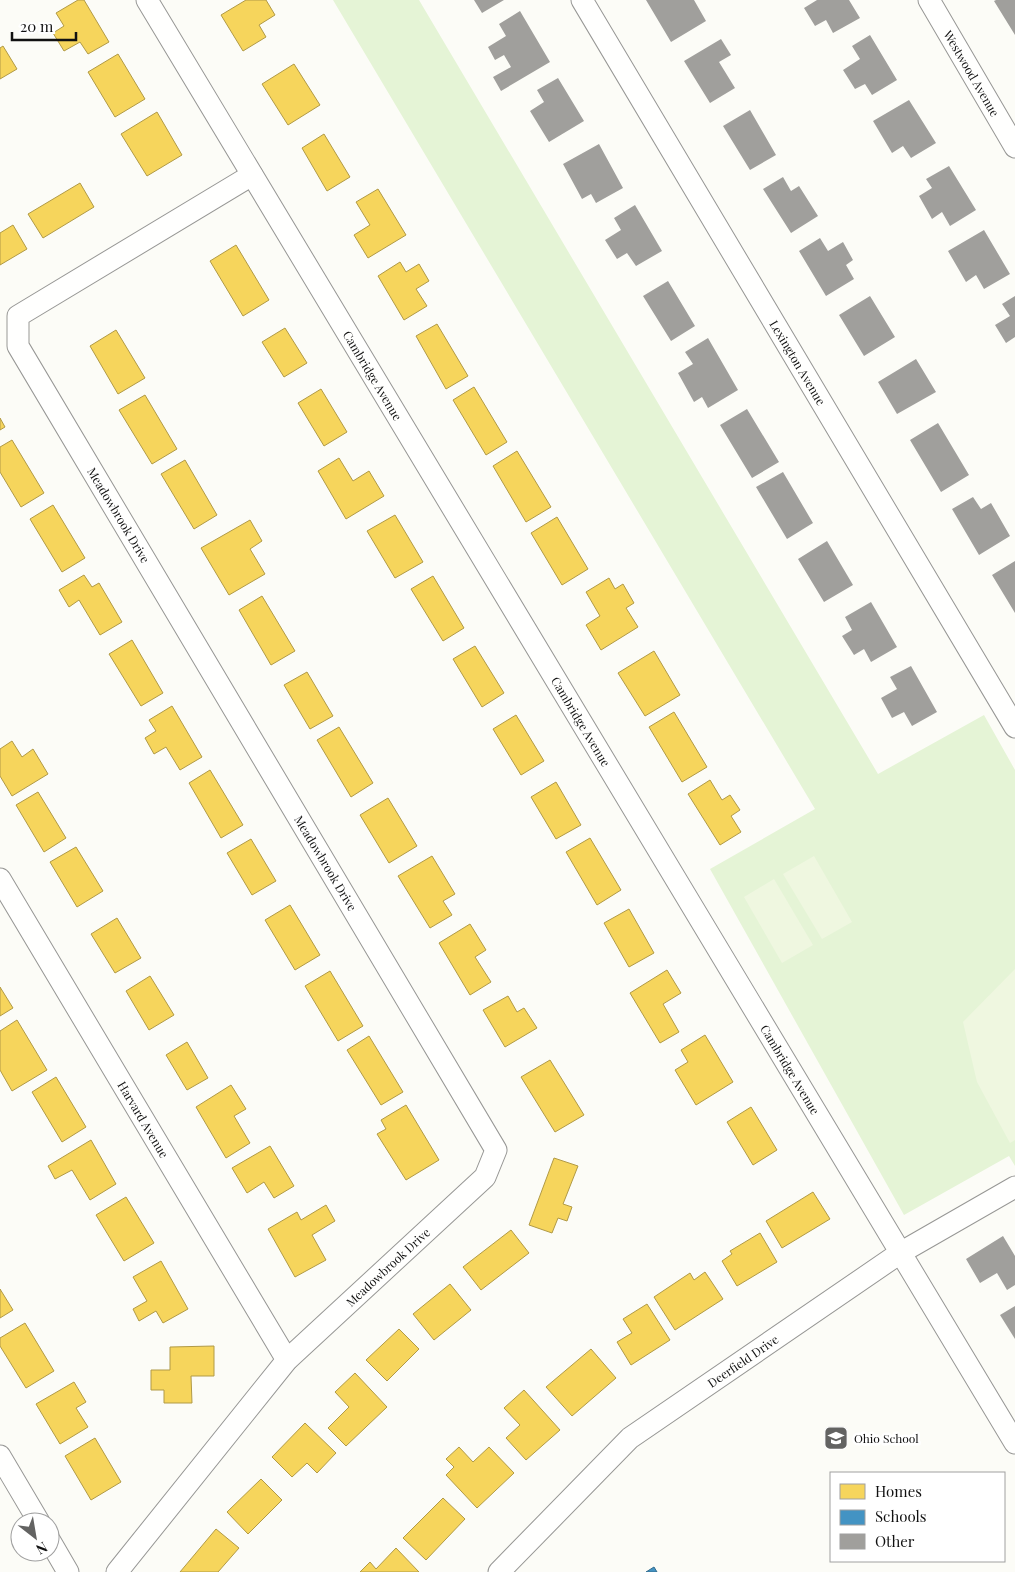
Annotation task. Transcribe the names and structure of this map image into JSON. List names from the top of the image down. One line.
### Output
{"streets":{"street":["Westwood Avenue","Lexington Avenue","Cambridge Avenue","Meadowbrook Drive","Harvard Avenue","Deerfield Drive"]},"crossings":[["Cambridge Avenue","Meadowbrook Drive"],["Cambridge Avenue","Deerfield Drive"],["Meadowbrook Drive","Harvard Avenue"]],"places":{"school or university":["Ohio School"]},"legend":["Homes","Schools","Other"],"scale_bar":"20 m","north":"bottom right"}
